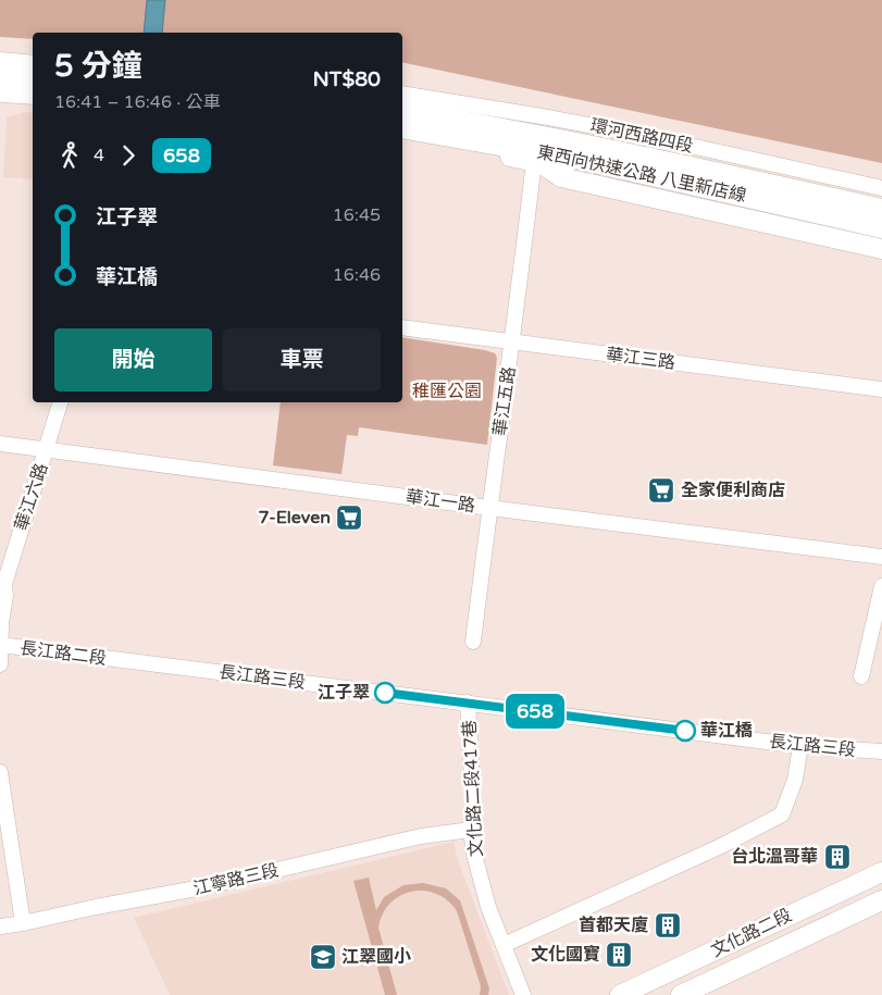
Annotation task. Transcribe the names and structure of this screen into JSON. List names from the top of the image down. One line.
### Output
{"streets":{"highway":["東西向快速公路 八里新店線"],"main road":["環河西路四段","文化路二段"],"street":["華江三路","華江五路","華江六路","華江一路","長江路二段","長江路三段","文化路二段417巷","江寧路三段"]},"crossings":[["環河西路四段","東西向快速公路 八里新店線"],["華江三路","華江五路"],["華江五路","華江一路"],["華江六路","華江一路"],["華江六路","長江路二段"],["長江路二段","長江路三段"],["長江路三段","文化路二段417巷"],["文化路二段417巷","江寧路三段"]],"parks":["稚匯公園"],"places":{"supermarket":["全家便利商店","7-Eleven"],"other":["江子翠","華江橋"],"building":["台北溫哥華","首都天廈","文化國寶"],"school or university":["江翠國小"]},"lines":["bus line 658"],"page":{"on_map":"658","heading":["5 分鐘","16:41 – 16:46 · 公車","NT$80"],"legs":["4","658"],"list":[{"name":"江子翠","value":"16:45"},{"name":"華江橋","value":"16:46"}],"buttons":["開始","車票"]}}
